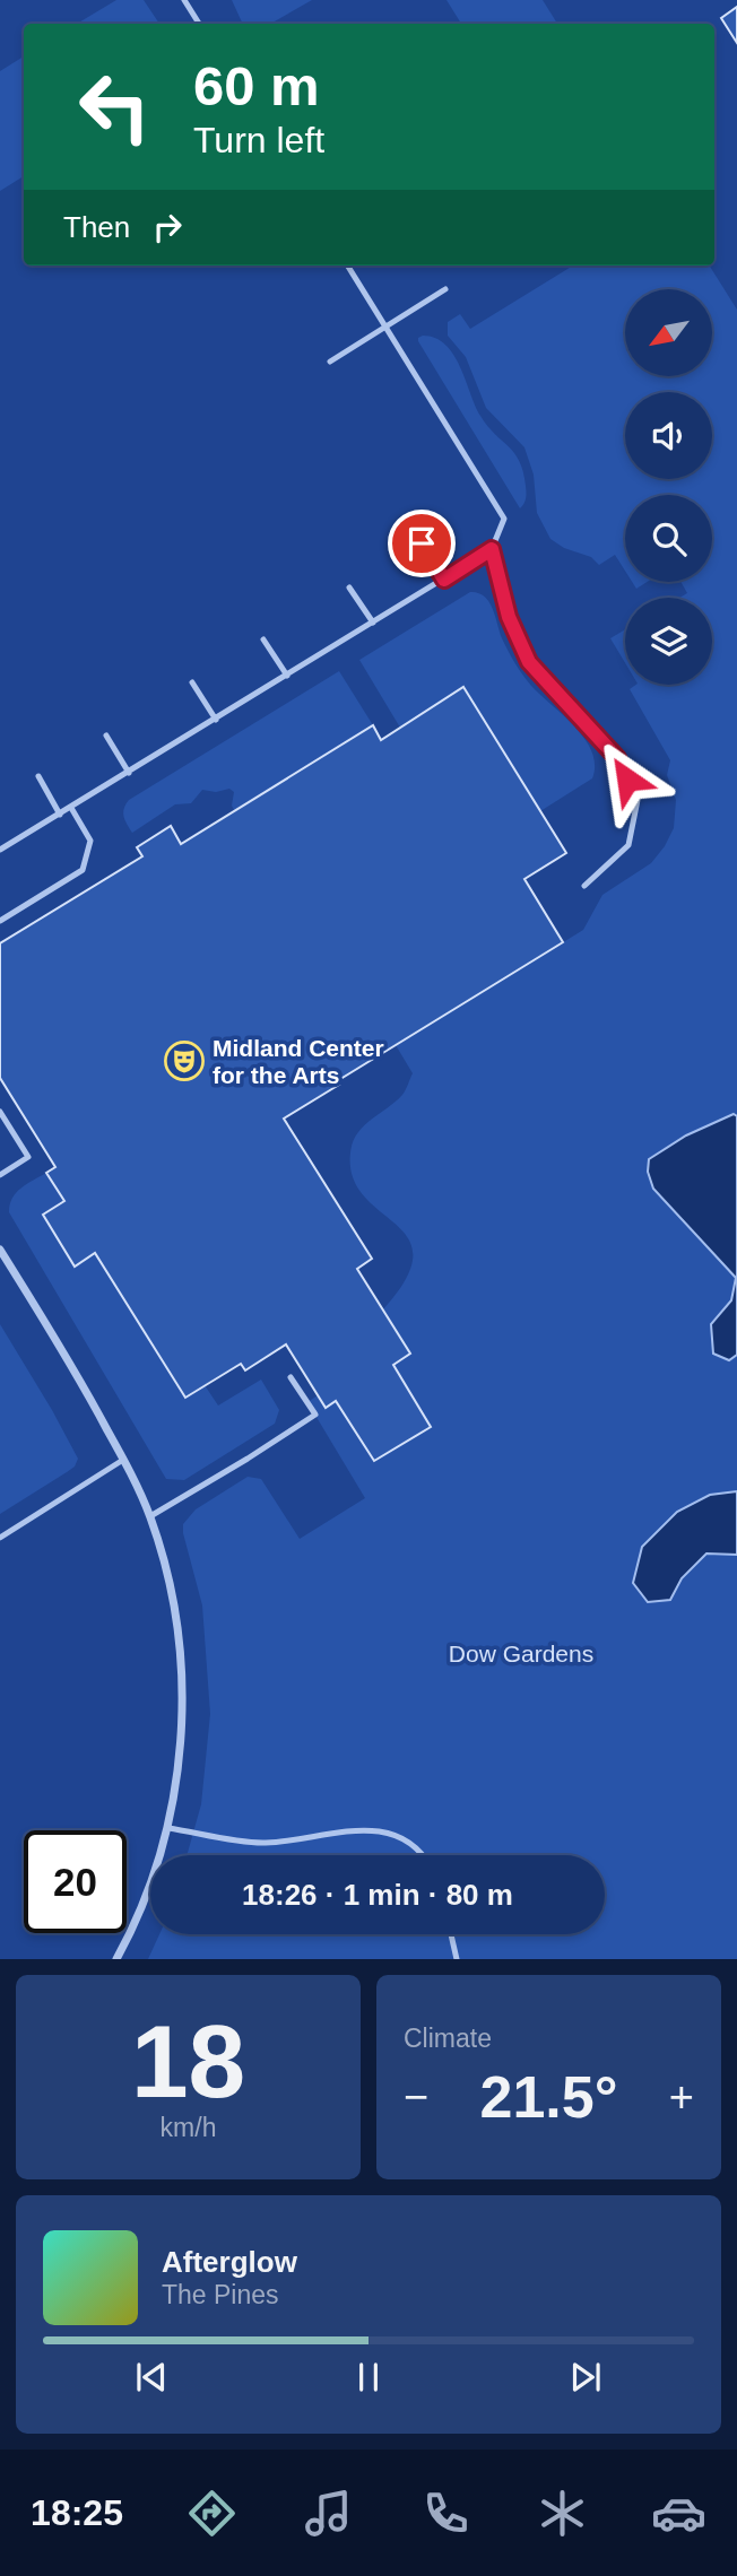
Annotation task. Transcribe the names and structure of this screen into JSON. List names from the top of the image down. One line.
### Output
{"parks":["Dow Gardens"],"places":{"theatre":["Midland Center for the Arts"]},"north":"bottom left","page":{"turn":["60 m","Turn left"],"then":"Then","limit":"20","trip":"18:26 · 1 min · 80 m","tile":[["18","km/h"],"Climate"],"heat":["−","21.5°","+"],"song":["Afterglow","The Pines"],"tabs":"18:25"}}
